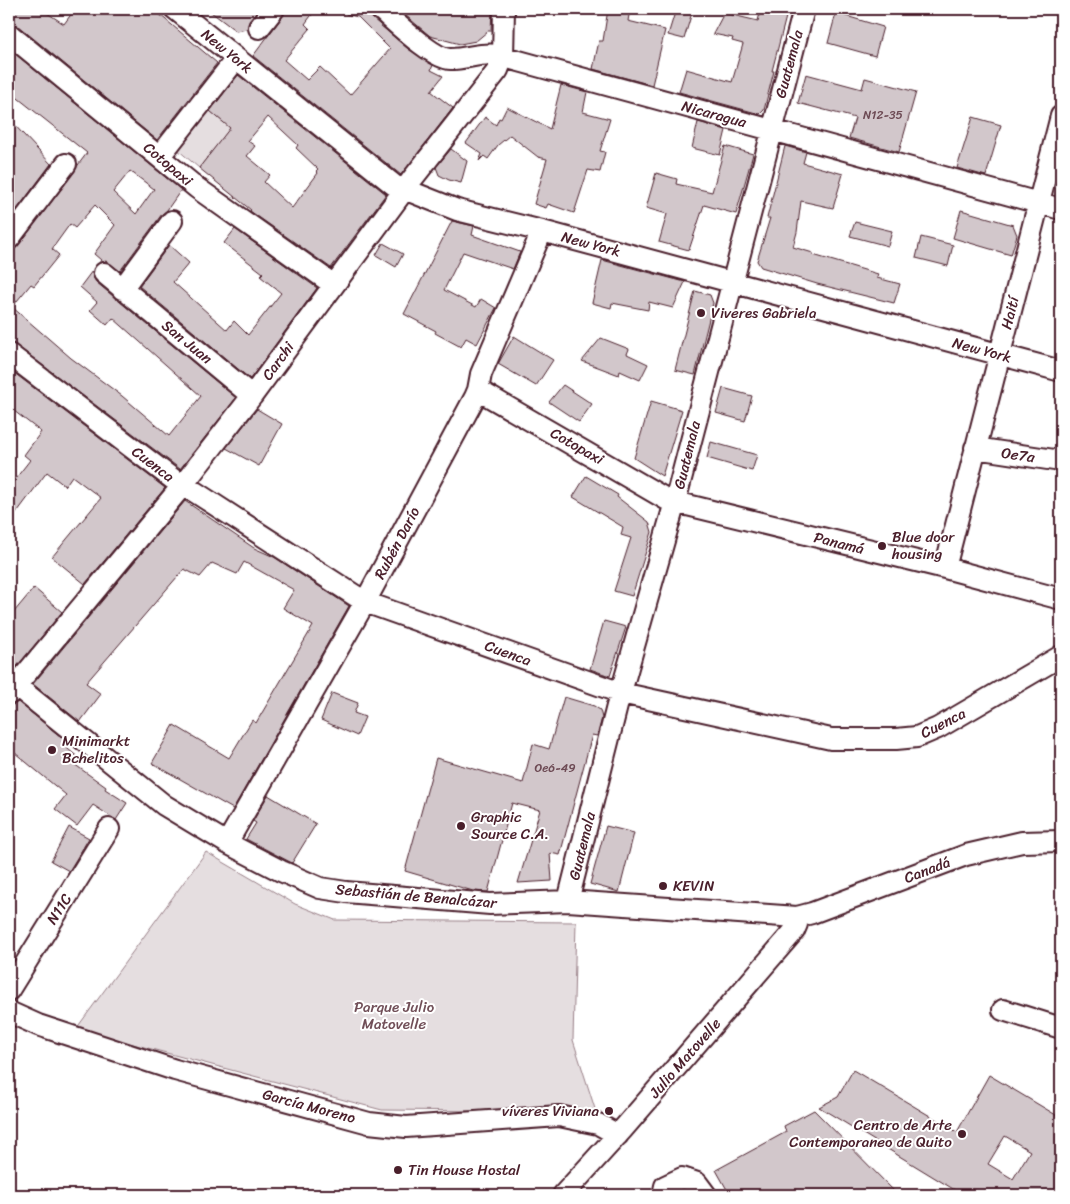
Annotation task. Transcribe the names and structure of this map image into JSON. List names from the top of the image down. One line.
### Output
{"streets":{"street":["New York","Guatemala","Nicaragua","Cotopaxi","Haití","San Juan","Carchi","Oe7a","Cuenca","Rubén Darío","Panamá","Canadá","Sebastián de Benalcázar","N11C","Julio Matovelle","García Moreno"]},"crossings":[["New York","Guatemala"],["New York","Haití"],["New York","Carchi"],["New York","Rubén Darío"],["Guatemala","Nicaragua"],["Guatemala","Cotopaxi"],["Guatemala","Cuenca"],["Guatemala","Panamá"],["Guatemala","Sebastián de Benalcázar"],["Nicaragua","Haití"],["Nicaragua","Carchi"],["Cotopaxi","Carchi"],["Cotopaxi","Rubén Darío"],["Cotopaxi","Panamá"],["Haití","Oe7a"],["Haití","Panamá"],["San Juan","Carchi"],["Carchi","Cuenca"],["Carchi","Sebastián de Benalcázar"],["Cuenca","Rubén Darío"],["Rubén Darío","Sebastián de Benalcázar"],["Canadá","Sebastián de Benalcázar"],["Canadá","Julio Matovelle"],["Sebastián de Benalcázar","Julio Matovelle"],["Julio Matovelle","García Moreno"]],"parks":["Parque Julio Matovelle"],"places":["Viveres Gabriela","Blue door housing","Minimarkt Bchelitos","Graphic Source C.A.","KEVIN","víveres Viviana","Centro de Arte Contemporaneo de Quito","Tin House Hostal"],"house_numbers":["N12-35","Oe6-49"]}
